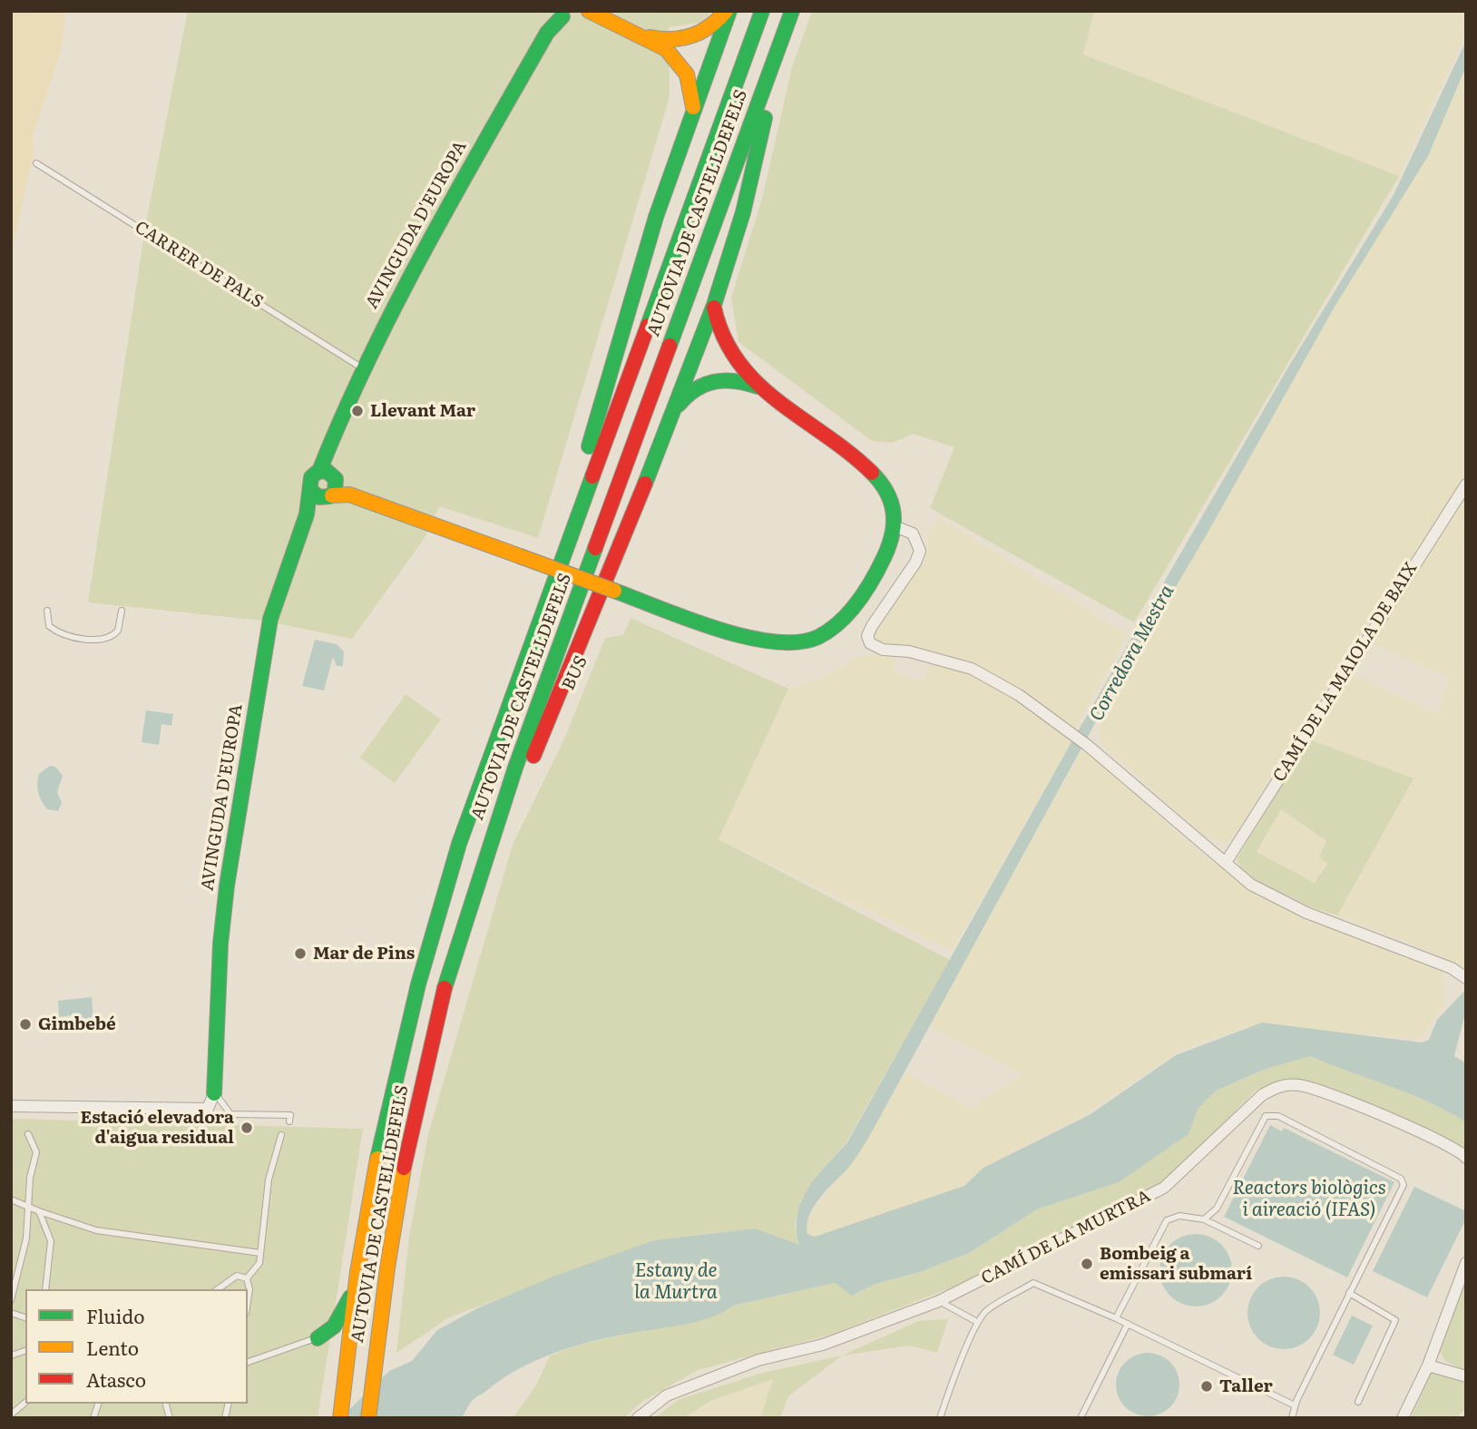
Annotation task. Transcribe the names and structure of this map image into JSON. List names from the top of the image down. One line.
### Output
{"streets":{"main road":["AUTOVIA DE CASTELLDEFELS","AVINGUDA D'EUROPA"],"street":["CAMÍ DE LA MAIOLA DE BAIX","CAMÍ DE LA MURTRA"],"lane":["CARRER DE PALS","BUS"]},"crossings":[["AVINGUDA D'EUROPA","CARRER DE PALS"]],"water":["Corredora Mestra","Reactors biològics i aireació (IFAS)","Estany de la Murtra"],"places":["Llevant Mar","Mar de Pins","Gimbebé","Estació elevadora d'aigua residual","Bombeig a emissari submarí","Taller"],"legend":["Fluido","Lento","Atasco"]}
